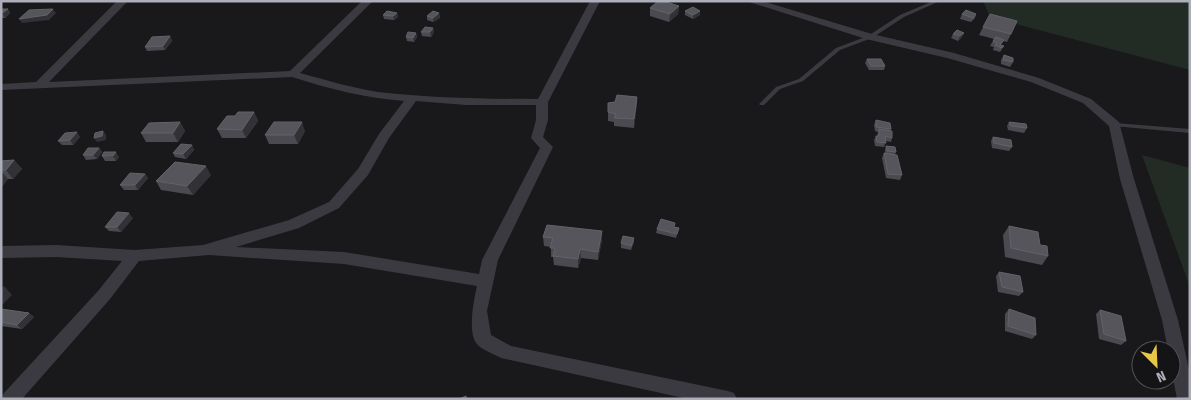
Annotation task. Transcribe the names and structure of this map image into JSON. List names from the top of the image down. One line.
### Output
{"north":"bottom right"}
